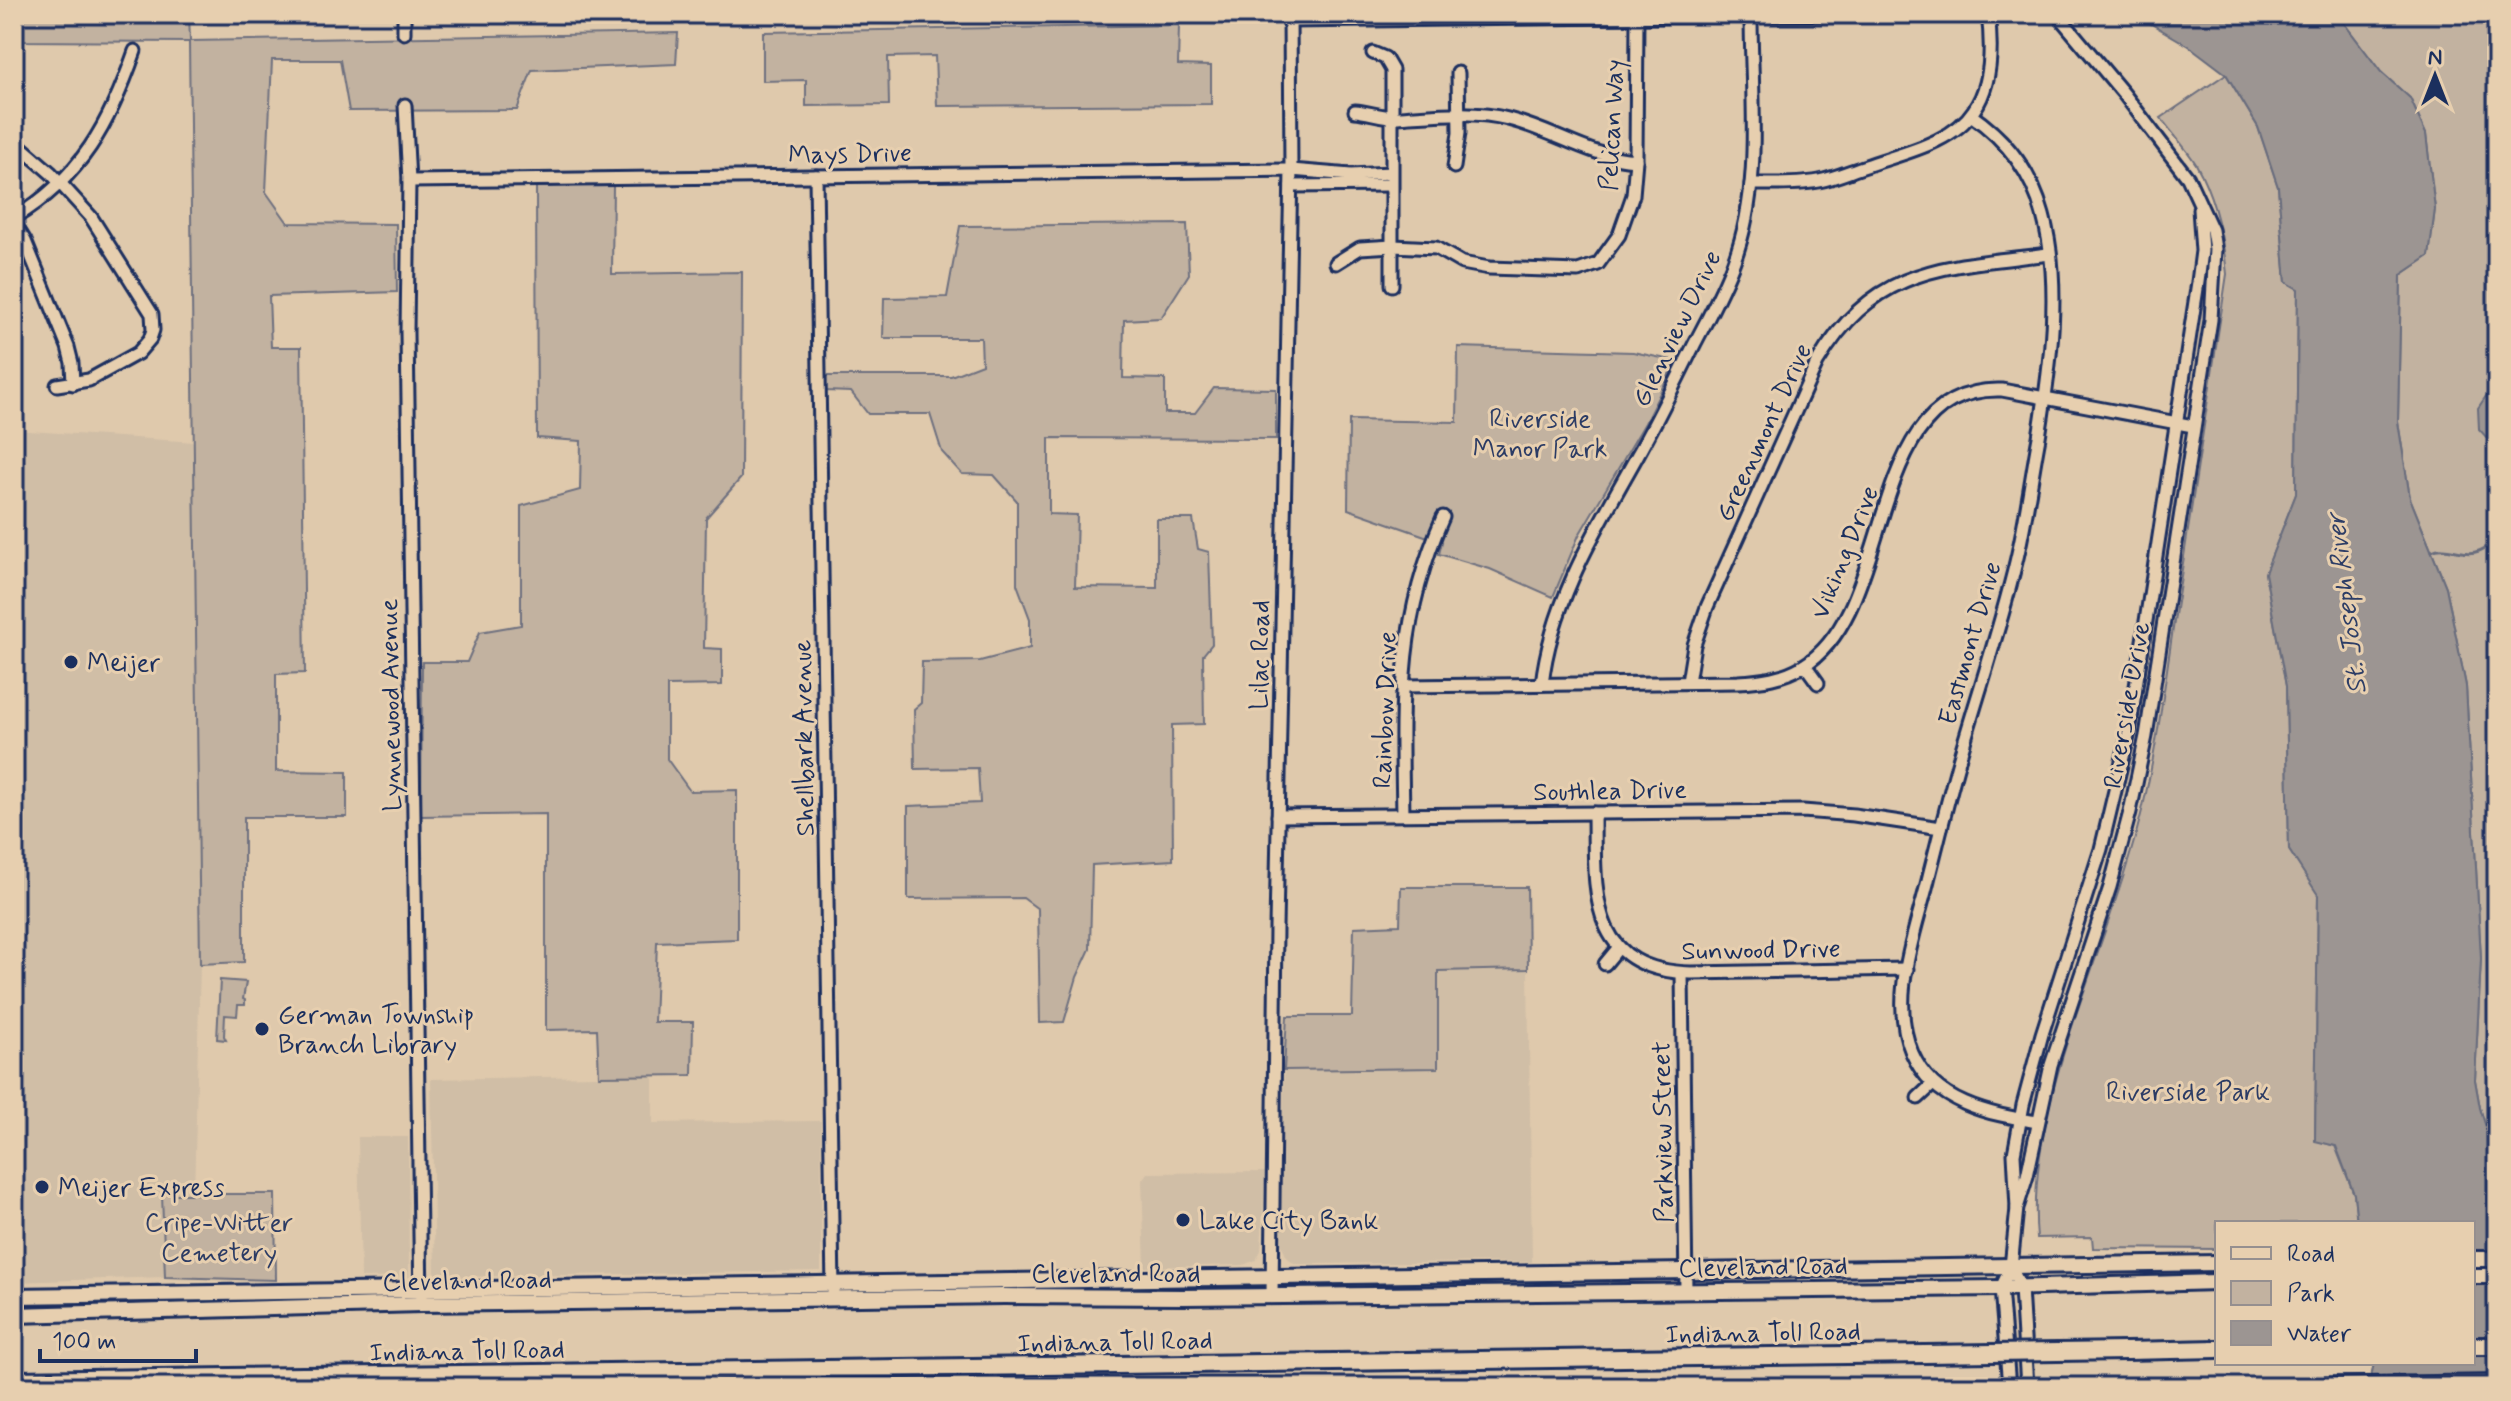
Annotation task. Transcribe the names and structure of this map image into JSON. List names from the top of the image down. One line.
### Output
{"streets":{"highway":["Indiana Toll Road"],"main road":["Cleveland Road"],"street":["Pelican Way","Mays Drive","Glenview Drive","Greenmont Drive","Viking Drive","Eastmont Drive","Lilac Road","Lynnewood Avenue","Riverside Drive","Rainbow Drive","Shellbark Avenue","Southlea Drive","Sunwood Drive","Parkview Street"]},"crossings":[["Mays Drive","Lilac Road"],["Mays Drive","Lynnewood Avenue"],["Mays Drive","Shellbark Avenue"],["Glenview Drive","Viking Drive"],["Greenmont Drive","Viking Drive"],["Greenmont Drive","Eastmont Drive"],["Viking Drive","Eastmont Drive"],["Viking Drive","Riverside Drive"],["Viking Drive","Rainbow Drive"],["Eastmont Drive","Riverside Drive"],["Eastmont Drive","Southlea Drive"],["Eastmont Drive","Sunwood Drive"],["Lilac Road","Southlea Drive"],["Lilac Road","Cleveland Road"],["Lynnewood Avenue","Cleveland Road"],["Riverside Drive","Cleveland Road"],["Rainbow Drive","Southlea Drive"],["Shellbark Avenue","Cleveland Road"],["Sunwood Drive","Parkview Street"],["Parkview Street","Cleveland Road"]],"water":["St. Joseph River"],"parks":["Riverside Manor Park","Riverside Park","Cripe-Witter Cemetery"],"places":["Meijer","German Township Branch Library","Meijer Express","Lake City Bank"],"legend":["Road","Park","Water"],"scale_bar":"100 m","north":"top"}
